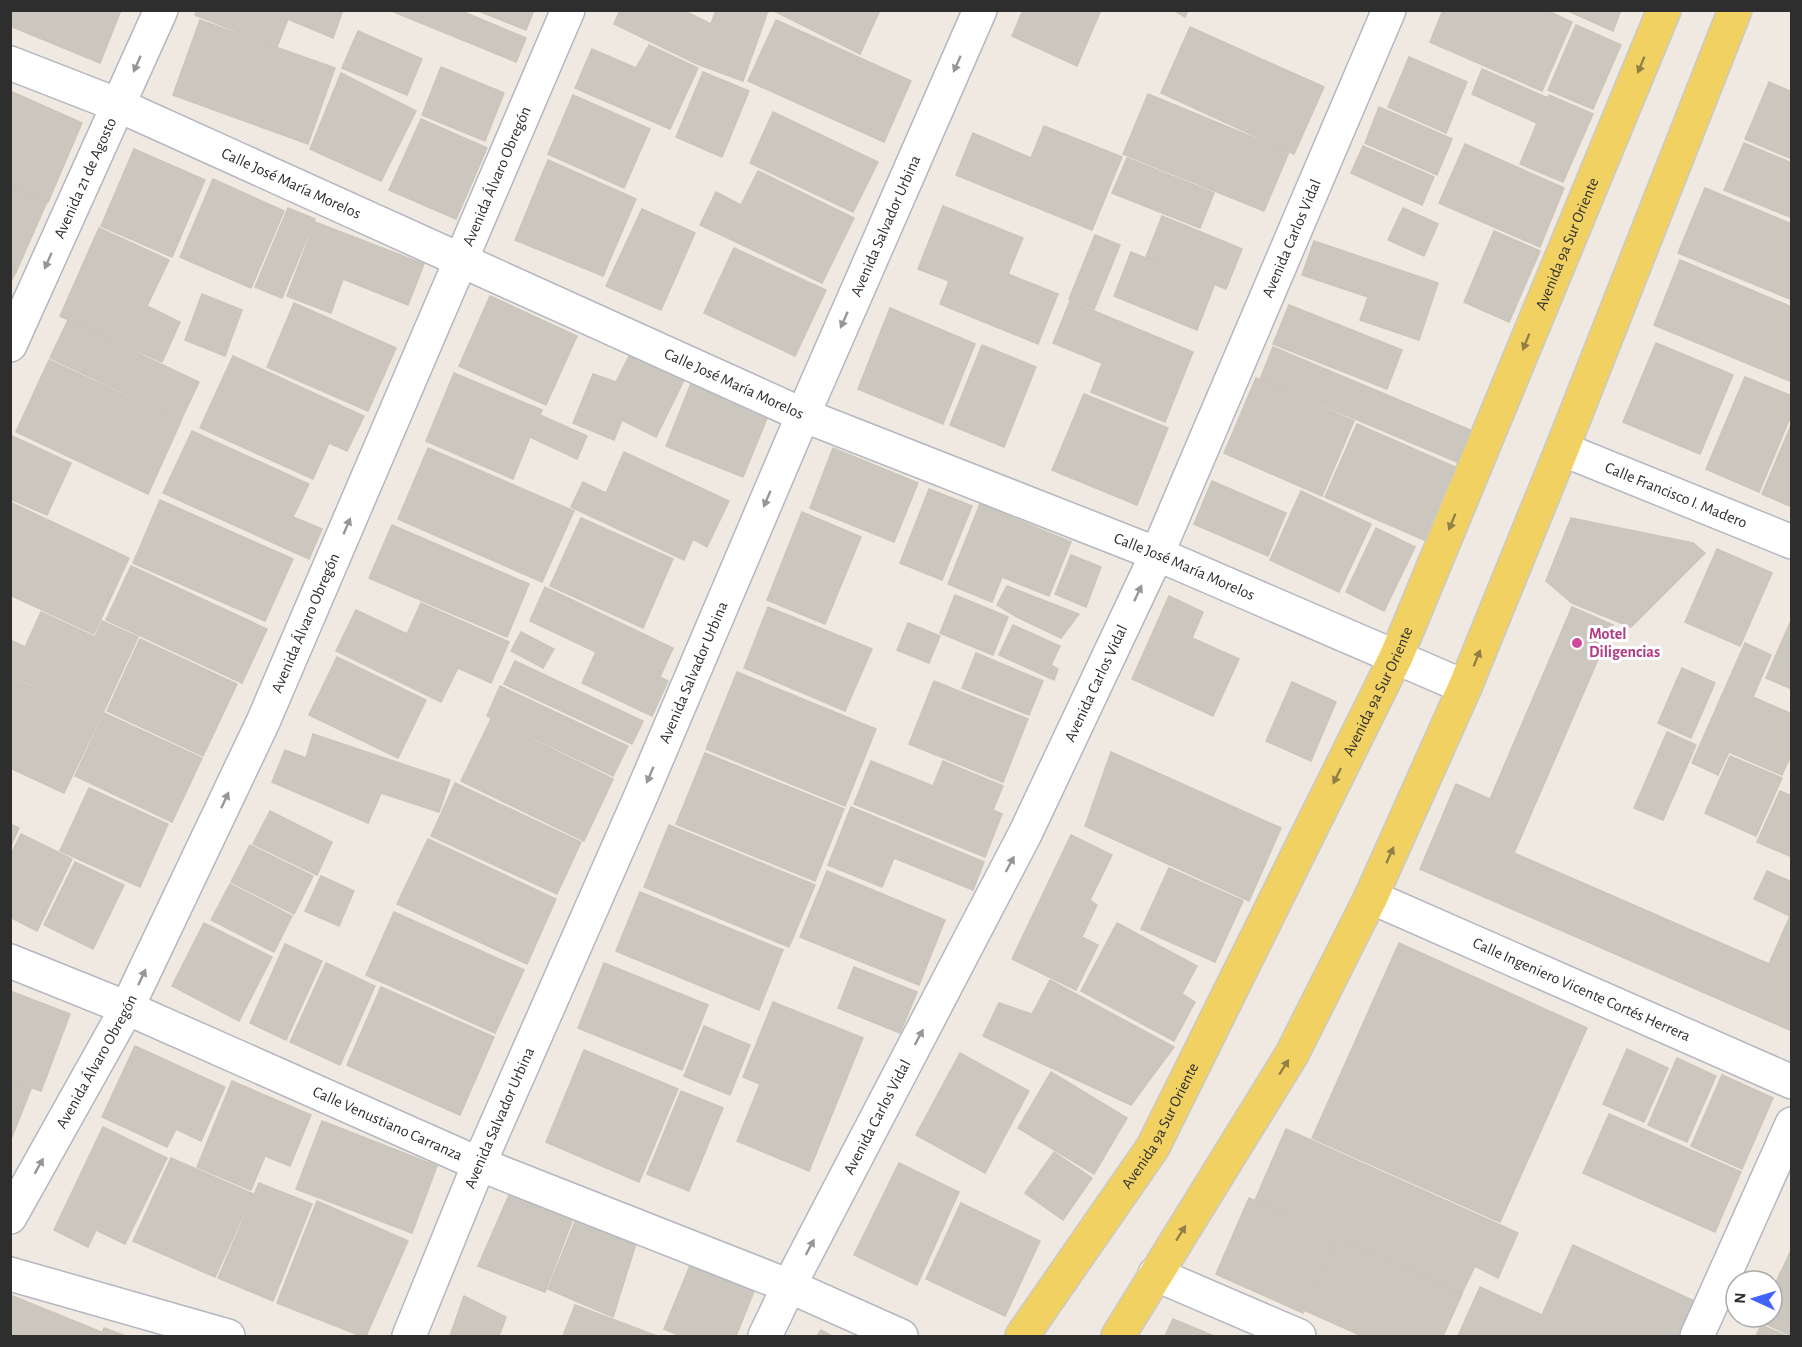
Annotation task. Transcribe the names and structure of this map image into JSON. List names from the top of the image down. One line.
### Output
{"streets":{"main road":["Avenida 9a Sur Oriente"],"street":["Avenida Álvaro Obregón","Avenida 21 de Agosto","Calle José María Morelos","Avenida Salvador Urbina","Avenida Carlos Vidal","Calle Francisco I. Madero","Calle Ingeniero Vicente Cortés Herrera","Calle Venustiano Carranza"]},"crossings":[["Avenida Álvaro Obregón","Calle José María Morelos"],["Avenida Álvaro Obregón","Calle Venustiano Carranza"],["Avenida 21 de Agosto","Calle José María Morelos"],["Calle José María Morelos","Avenida Salvador Urbina"],["Calle José María Morelos","Avenida Carlos Vidal"],["Calle José María Morelos","Avenida 9a Sur Oriente"],["Avenida Salvador Urbina","Calle Venustiano Carranza"],["Avenida Carlos Vidal","Calle Venustiano Carranza"]],"one_way":["Avenida Álvaro Obregón","Avenida 21 de Agosto","Avenida Salvador Urbina","Avenida Carlos Vidal"],"places":["Motel Diligencias"],"north":"left"}
